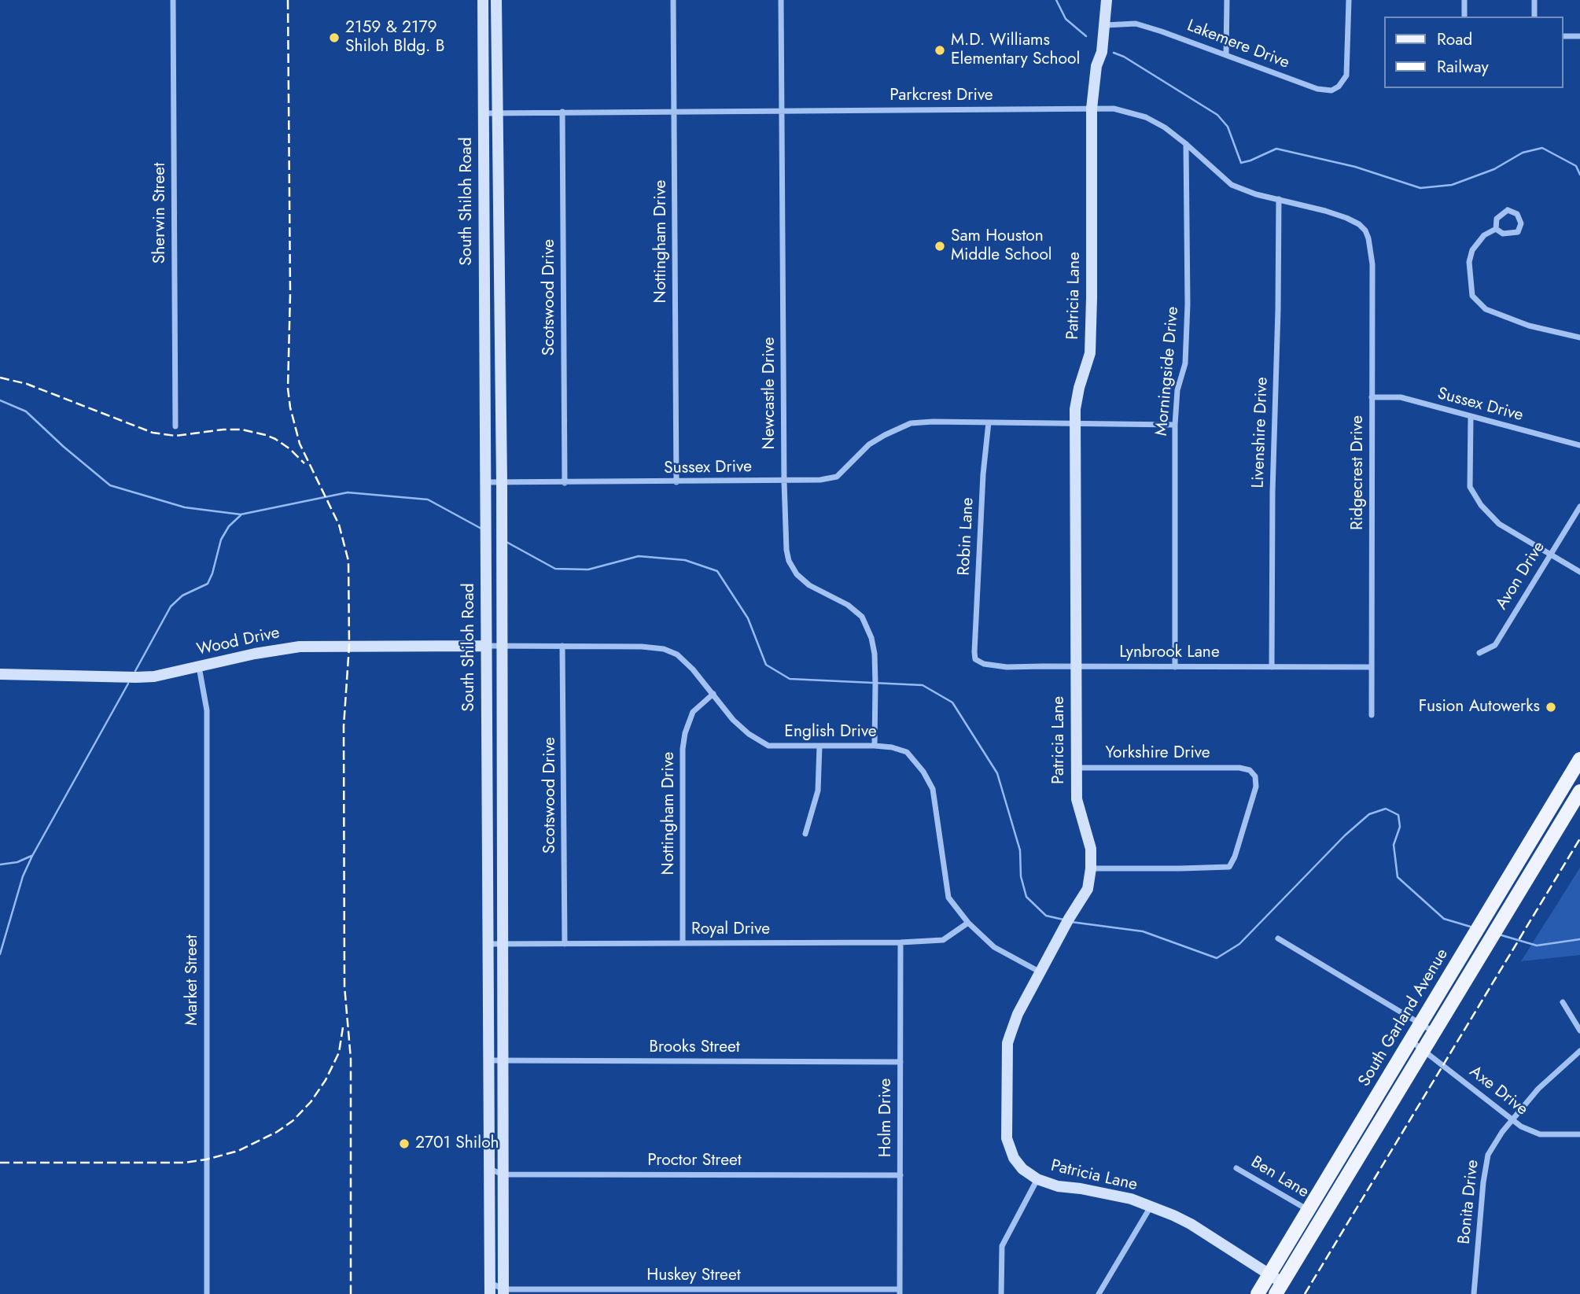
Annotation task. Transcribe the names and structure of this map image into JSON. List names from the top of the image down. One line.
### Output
{"streets":{"main road":["South Shiloh Road","Patricia Lane","Wood Drive","South Garland Avenue"],"street":["Lakemere Drive","Parkcrest Drive","Sherwin Street","Nottingham Drive","Scotswood Drive","Morningside Drive","Newcastle Drive","Sussex Drive","Livenshire Drive","Ridgecrest Drive","Robin Lane","Avon Drive","Lynbrook Lane","English Drive","Yorkshire Drive","Royal Drive","Market Street","Brooks Street","Axe Drive","Holm Drive","Proctor Street","Ben Lane","Bonita Drive","Huskey Street"]},"crossings":[["Lakemere Drive","Patricia Lane"],["Parkcrest Drive","South Shiloh Road"],["Parkcrest Drive","Nottingham Drive"],["Parkcrest Drive","Patricia Lane"],["Parkcrest Drive","Scotswood Drive"],["Parkcrest Drive","Morningside Drive"],["Parkcrest Drive","Newcastle Drive"],["Parkcrest Drive","Livenshire Drive"],["Parkcrest Drive","Ridgecrest Drive"],["South Shiloh Road","Sussex Drive"],["South Shiloh Road","Wood Drive"],["South Shiloh Road","English Drive"],["South Shiloh Road","Royal Drive"],["South Shiloh Road","Brooks Street"],["South Shiloh Road","Proctor Street"],["South Shiloh Road","Huskey Street"],["Nottingham Drive","Sussex Drive"],["Nottingham Drive","English Drive"],["Nottingham Drive","Royal Drive"],["Patricia Lane","Sussex Drive"],["Patricia Lane","Lynbrook Lane"],["Patricia Lane","English Drive"],["Patricia Lane","Yorkshire Drive"],["Patricia Lane","South Garland Avenue"],["Scotswood Drive","Sussex Drive"],["Scotswood Drive","English Drive"],["Scotswood Drive","Royal Drive"],["Morningside Drive","Sussex Drive"],["Morningside Drive","Lynbrook Lane"],["Newcastle Drive","Sussex Drive"],["Newcastle Drive","English Drive"],["Sussex Drive","Ridgecrest Drive"],["Sussex Drive","Robin Lane"],["Livenshire Drive","Lynbrook Lane"],["Ridgecrest Drive","Lynbrook Lane"],["Robin Lane","Lynbrook Lane"],["Wood Drive","English Drive"],["Wood Drive","Market Street"],["English Drive","Royal Drive"],["Royal Drive","Holm Drive"],["South Garland Avenue","Axe Drive"],["South Garland Avenue","Ben Lane"],["Brooks Street","Holm Drive"],["Axe Drive","Bonita Drive"],["Holm Drive","Proctor Street"],["Holm Drive","Huskey Street"]],"places":["2159 & 2179 Shiloh Bldg. B","M.D. Williams Elementary School","Sam Houston Middle School","Fusion Autowerks","2701 Shiloh"],"legend":["Road","Railway"]}
